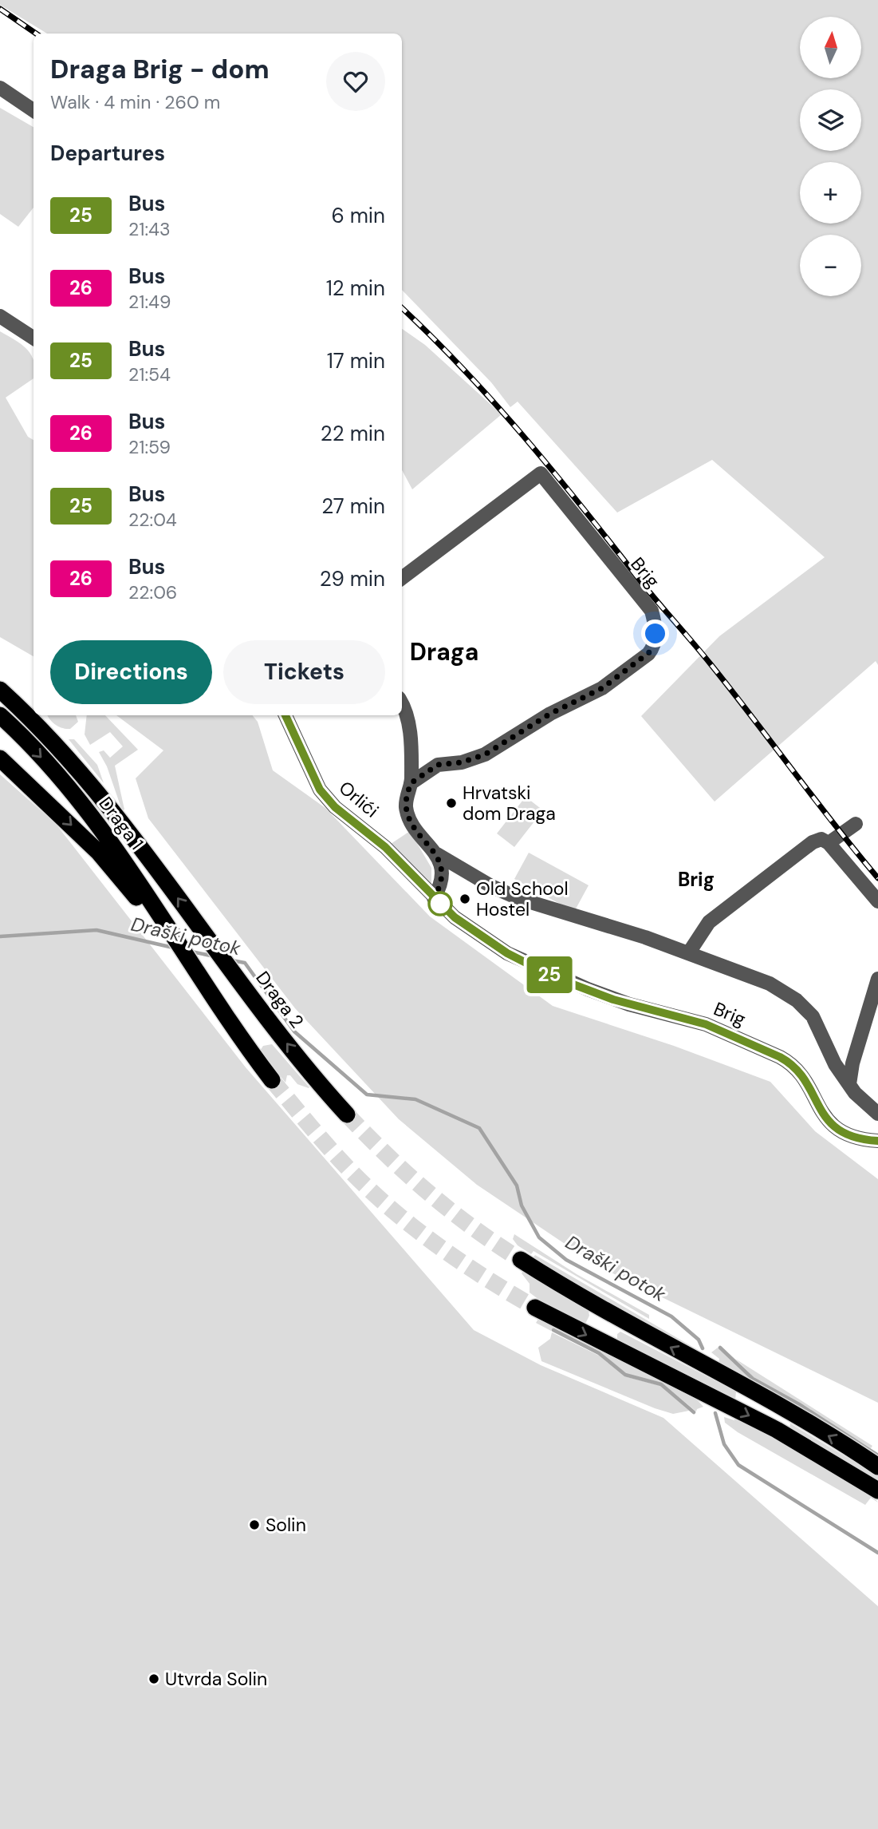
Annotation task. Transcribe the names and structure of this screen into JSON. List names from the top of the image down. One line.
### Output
{"streets":{"highway":["Draga 1","Draga 2"],"street":["Brig","Orlići"]},"crossings":[["Brig","Orlići"]],"districts":["Draga","Brig"],"water":["Draški potok"],"places":["Hrvatski dom Draga","Old School Hostel","Solin","Utvrda Solin"],"lines":["bus line 25"],"north":"top","page":{"on_map":"25","map_buttons":["+","−"],"heading":[["Draga Brig - dom","Walk · 4 min · 260 m"],"Departures"],"list":[{"mark":"25","name":"Bus","note":"21:43","value":"6 min"},{"mark":"26","name":"Bus","note":"21:49","value":"12 min"},{"mark":"25","name":"Bus","note":"21:54","value":"17 min"},{"mark":"26","name":"Bus","note":"21:59","value":"22 min"},{"mark":"25","name":"Bus","note":"22:04","value":"27 min"},{"mark":"26","name":"Bus","note":"22:06","value":"29 min"}],"buttons":["Directions","Tickets"]}}
